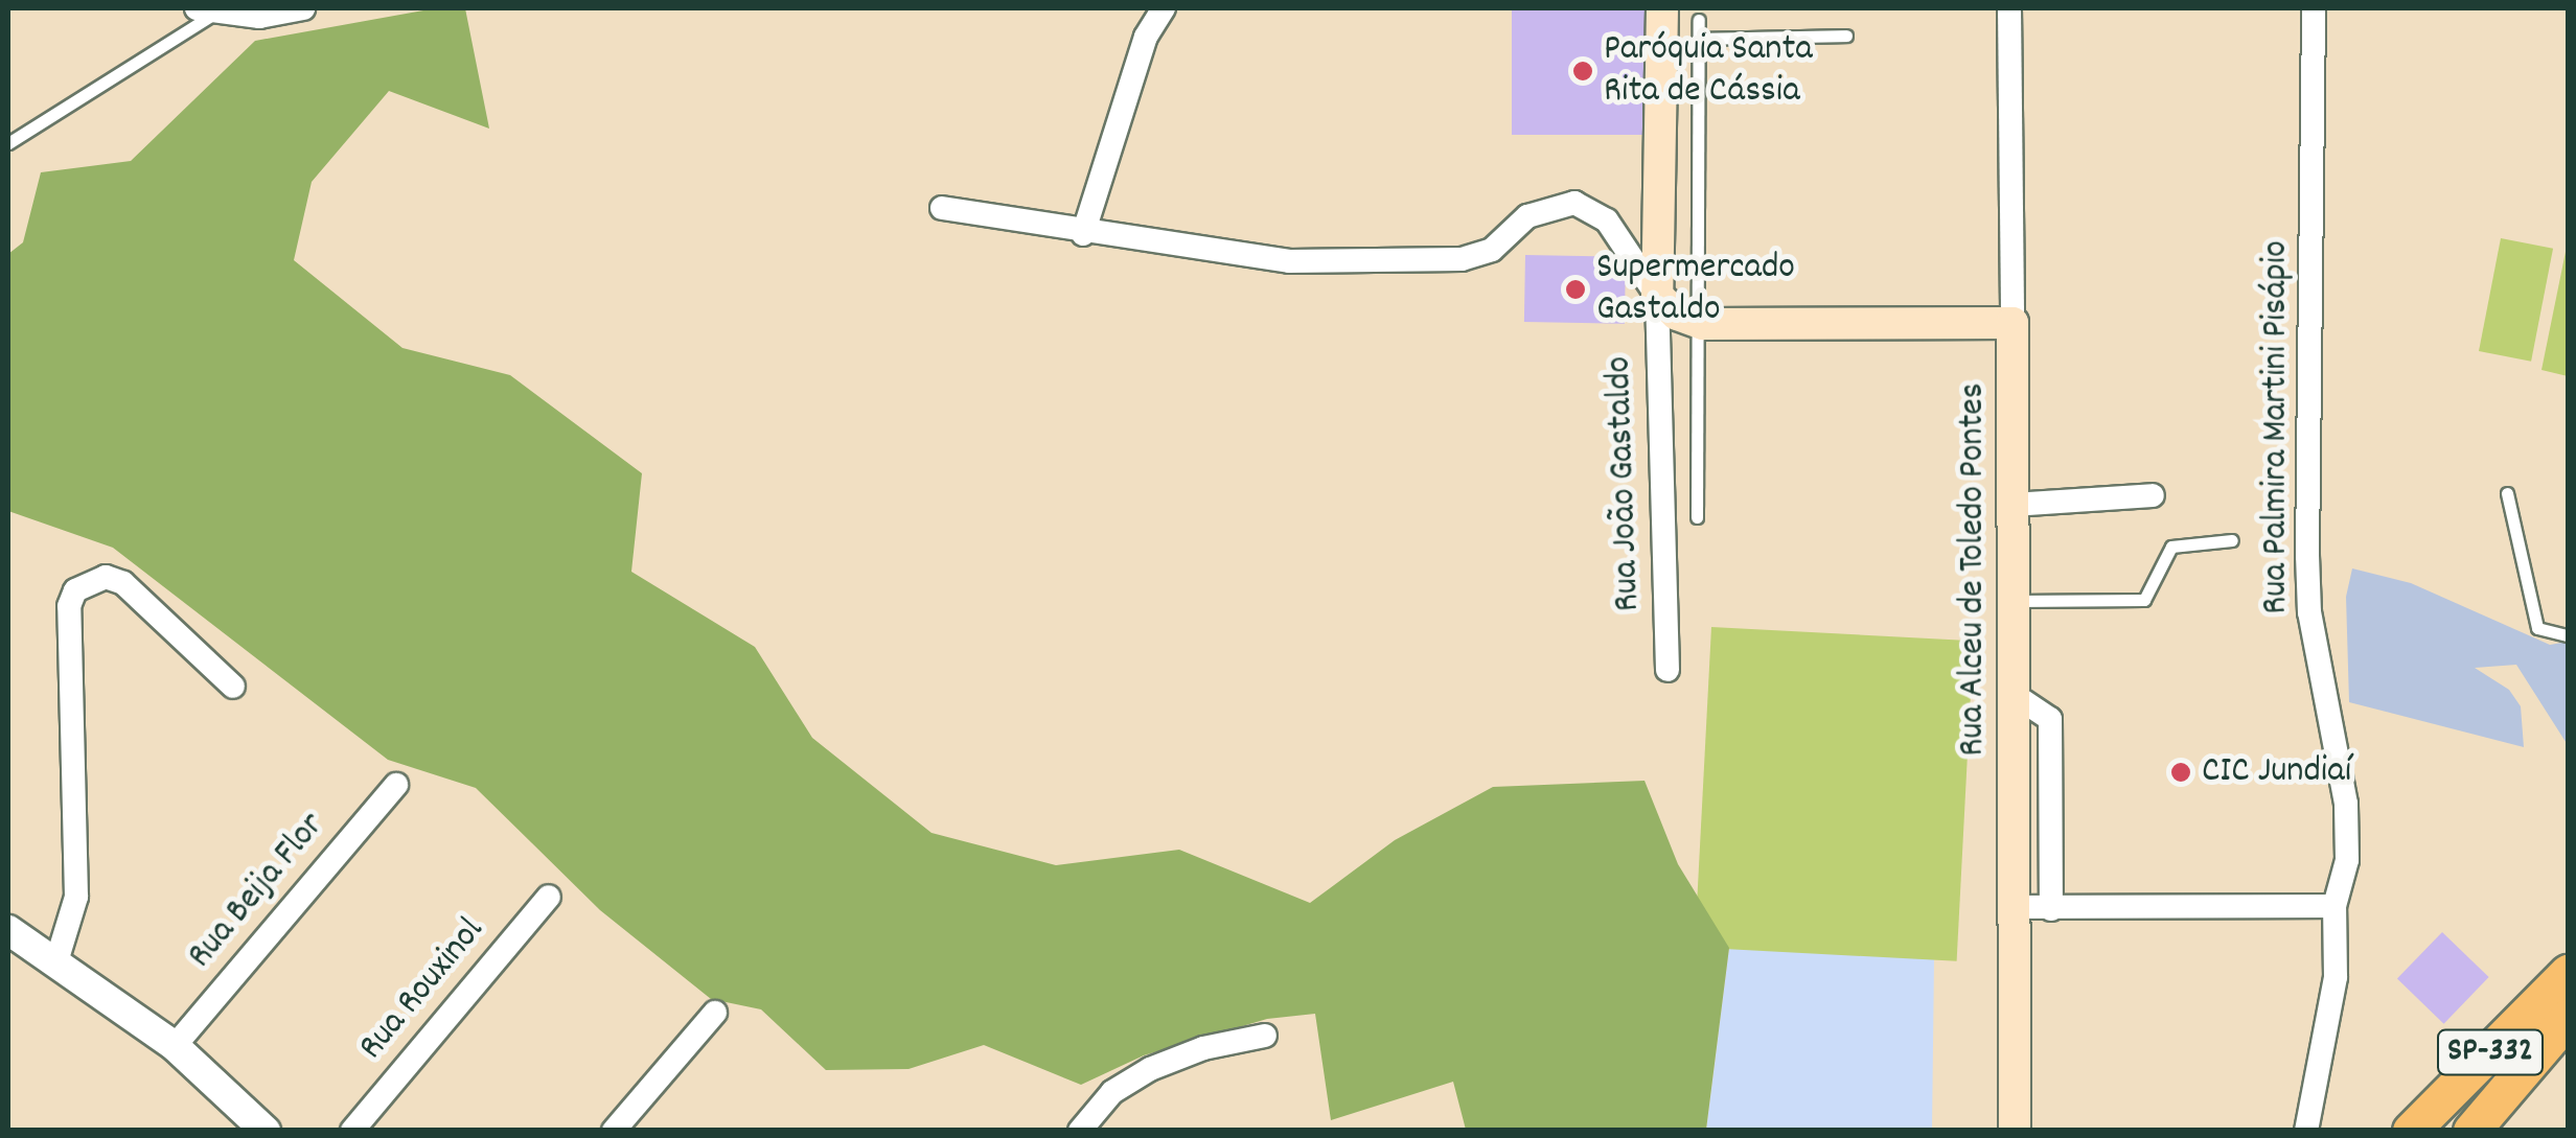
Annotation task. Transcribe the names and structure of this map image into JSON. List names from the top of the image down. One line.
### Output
{"streets":{"main road":["Rua Alceu de Toledo Pontes","SP-332"],"street":["Rua Palmira Martini Pisápio","Rua João Gastaldo","Rua Beija Flor","Rua Rouxinol"]},"places":["Paróquia Santa Rita de Cássia","Supermercado Gastaldo","CIC Jundiaí"]}
